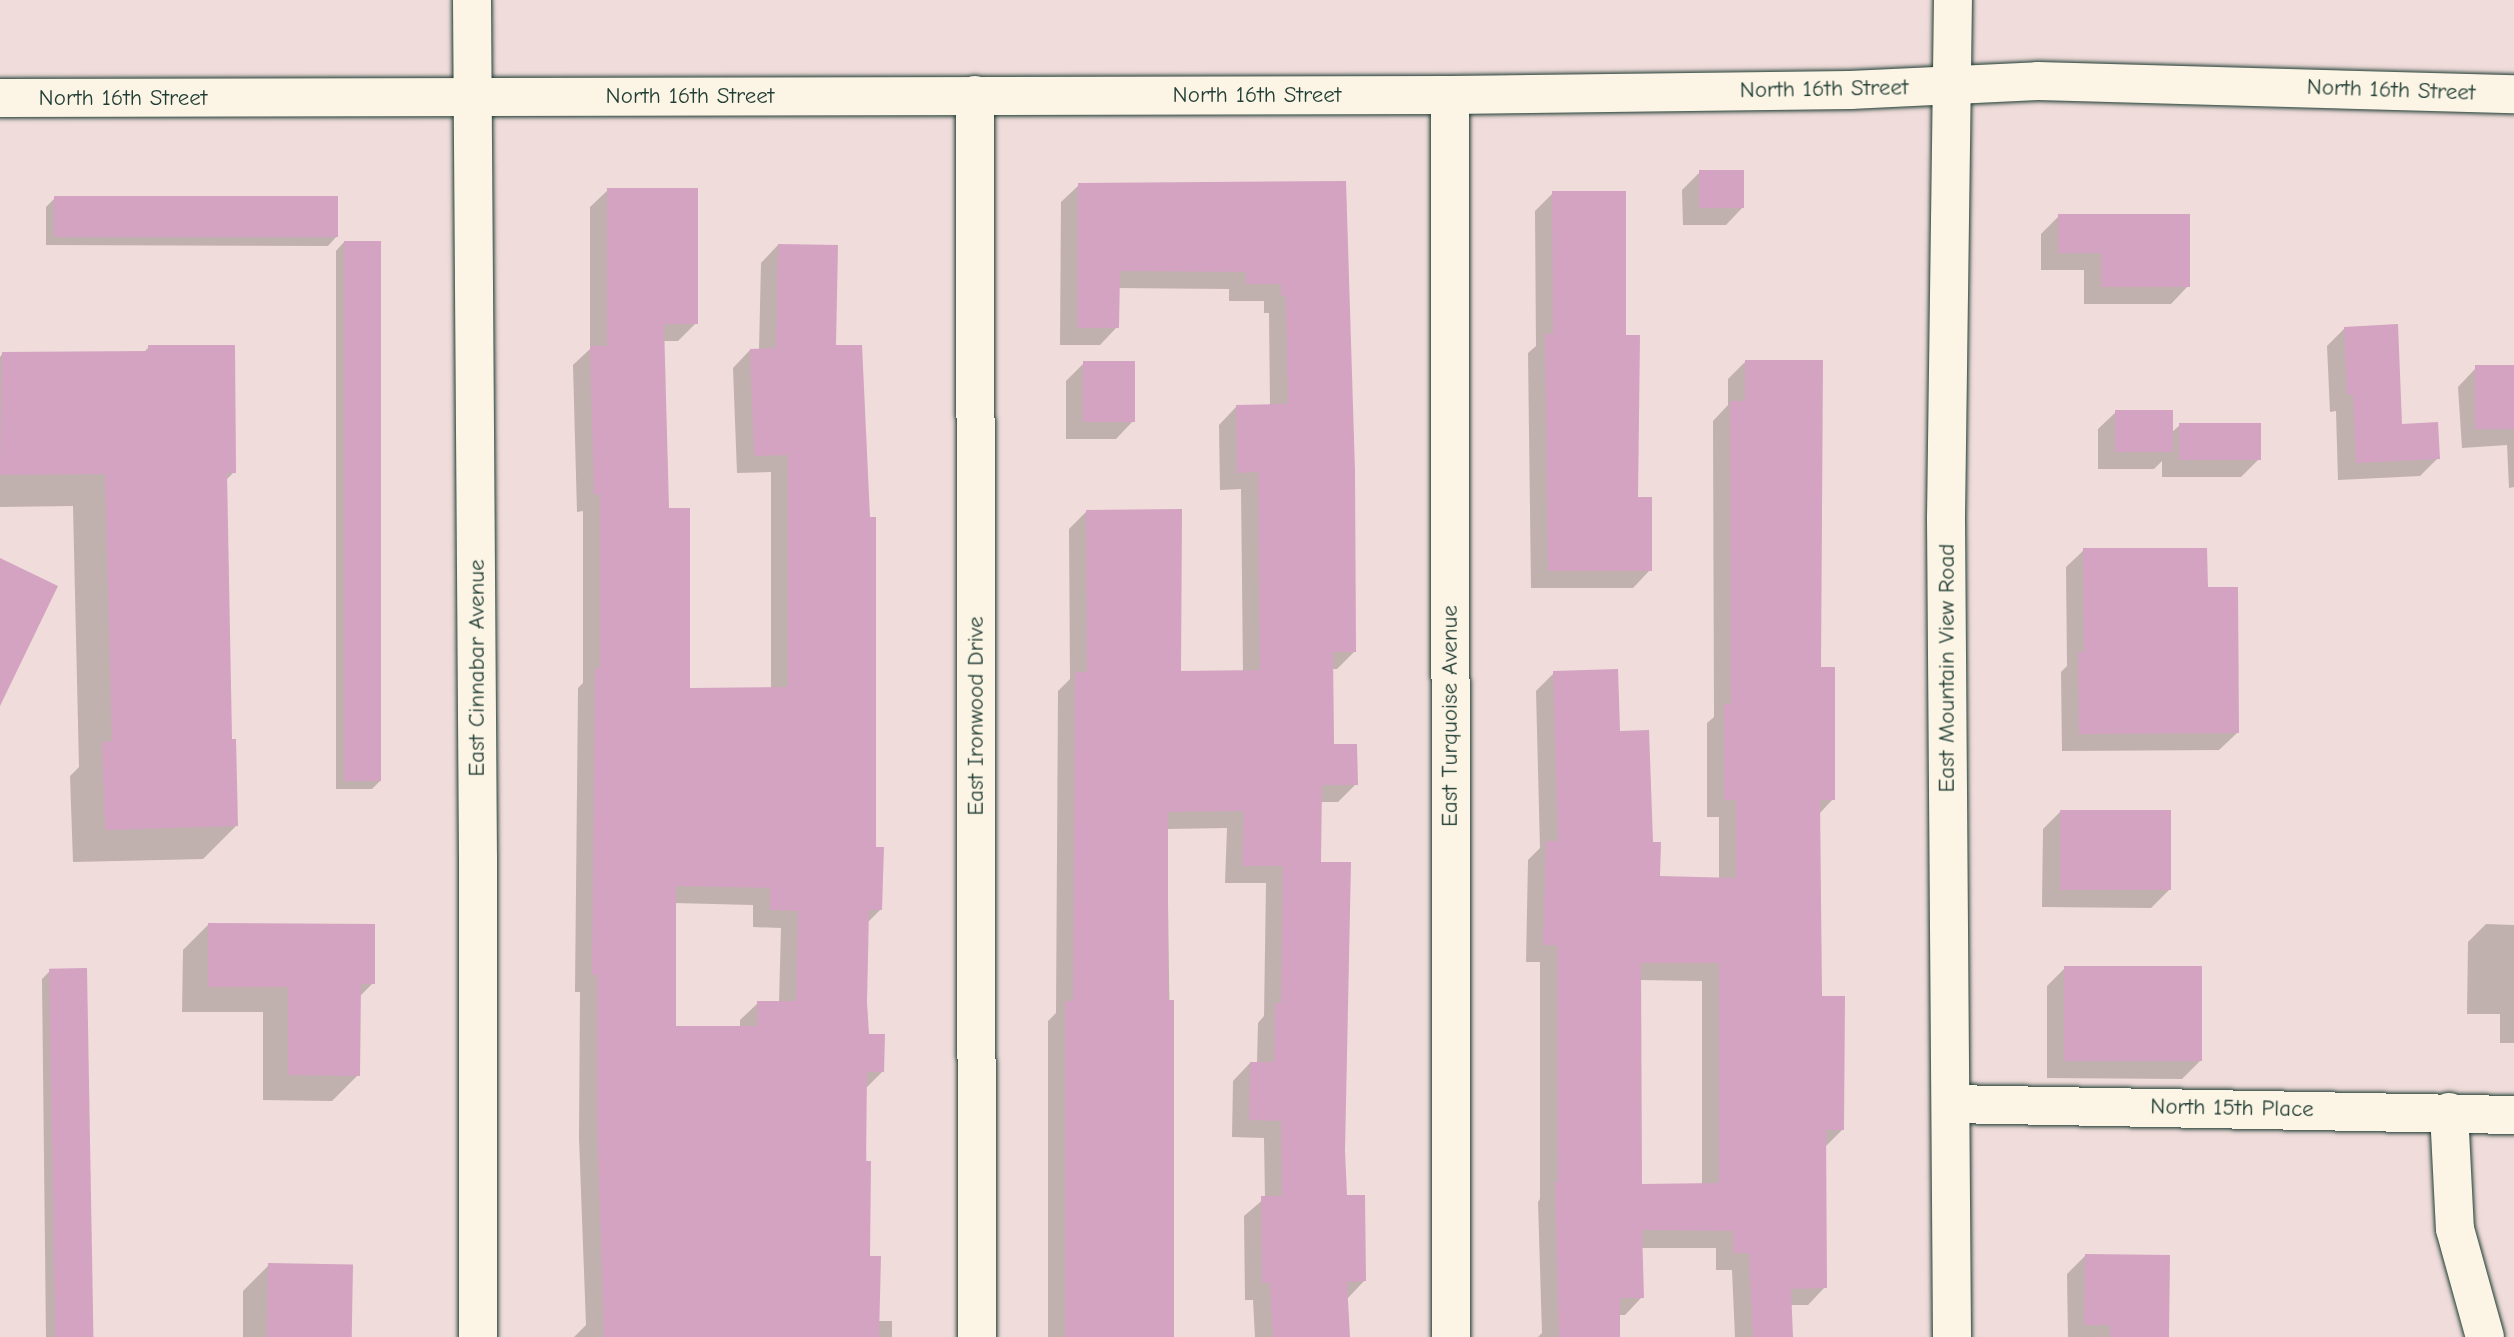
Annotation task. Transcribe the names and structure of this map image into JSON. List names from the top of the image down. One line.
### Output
{"streets":{"street":["North 16th Street","East Cinnabar Avenue","East Mountain View Road","East Ironwood Drive","East Turquoise Avenue","North 15th Place"]},"crossings":[["North 16th Street","East Cinnabar Avenue"],["North 16th Street","East Mountain View Road"],["North 16th Street","East Ironwood Drive"],["North 16th Street","East Turquoise Avenue"],["East Mountain View Road","North 15th Place"]]}
